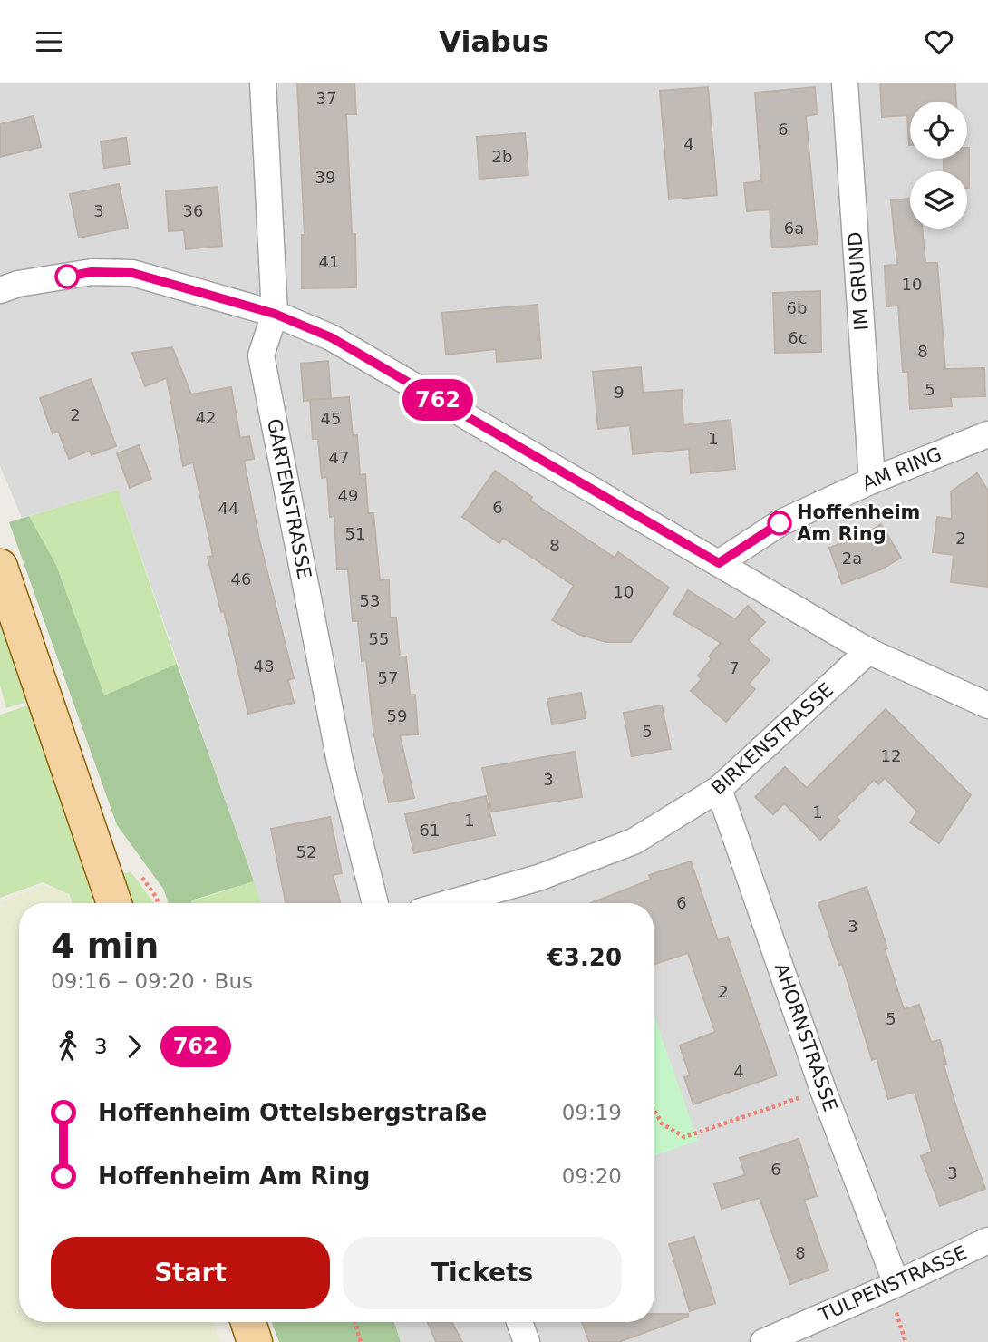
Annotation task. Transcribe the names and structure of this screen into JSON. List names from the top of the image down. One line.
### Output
{"streets":{"street":["IM GRUND","AM RING","GARTENSTRASSE","BIRKENSTRASSE","AHORNSTRASSE","TULPENSTRASSE"]},"crossings":[["IM GRUND","AM RING"],["BIRKENSTRASSE","AHORNSTRASSE"],["AHORNSTRASSE","TULPENSTRASSE"]],"places":["Hoffenheim Am Ring"],"lines":["bus line 762"],"house_numbers":["37","6","4","2b","39","3","36","6a","41","10","6b","6c","8","5","9","2","42","45","1","47","49","6","44","51","2","8","2a","46","10","53","55","48","7","57","59","5","12","3","1","1","61","52","6","3","2","5","4","6","3","8"],"page":{"header":"Viabus","on_map":"762","heading":["4 min","09:16 – 09:20 · Bus","€3.20"],"legs":["3","762"],"list":[{"name":"Hoffenheim Ottelsbergstraße","value":"09:19"},{"name":"Hoffenheim Am Ring","value":"09:20"}],"buttons":["Start","Tickets"]}}
